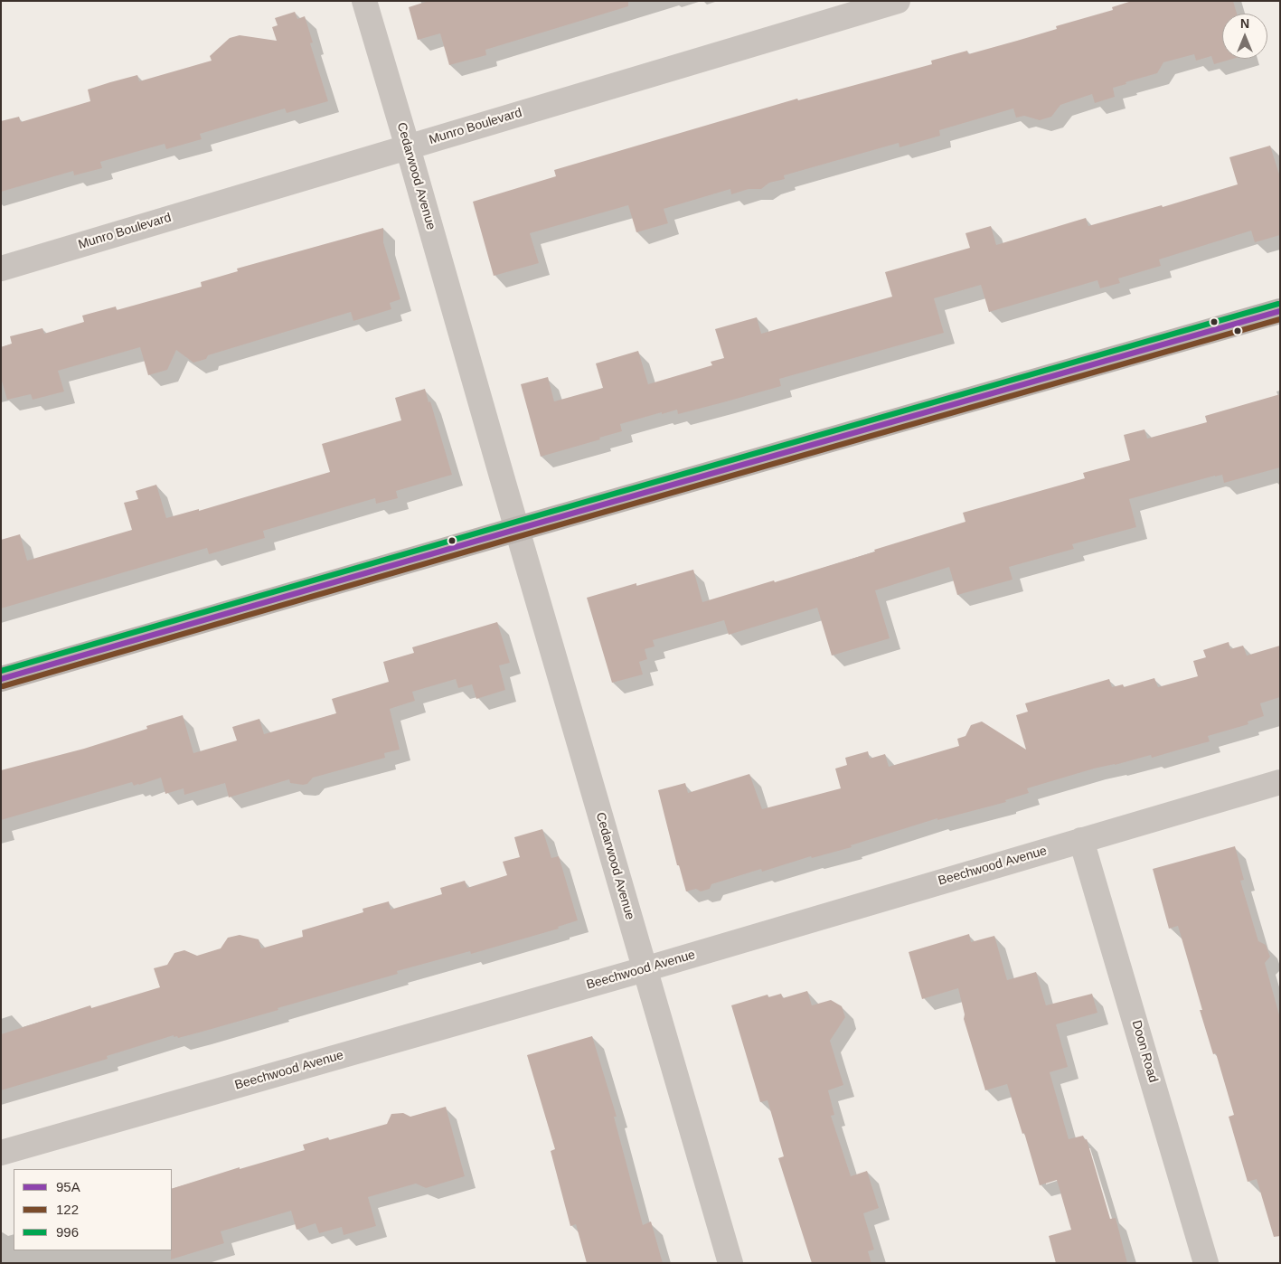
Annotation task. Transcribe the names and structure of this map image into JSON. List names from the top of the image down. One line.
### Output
{"streets":{"street":["Munro Boulevard","Cedarwood Avenue","Beechwood Avenue","Doon Road"]},"crossings":[["Munro Boulevard","Cedarwood Avenue"],["Cedarwood Avenue","Beechwood Avenue"],["Beechwood Avenue","Doon Road"]],"lines":["transit line 996","transit line 95A","transit line 122"],"legend":["95A","122","996"],"north":"top"}
